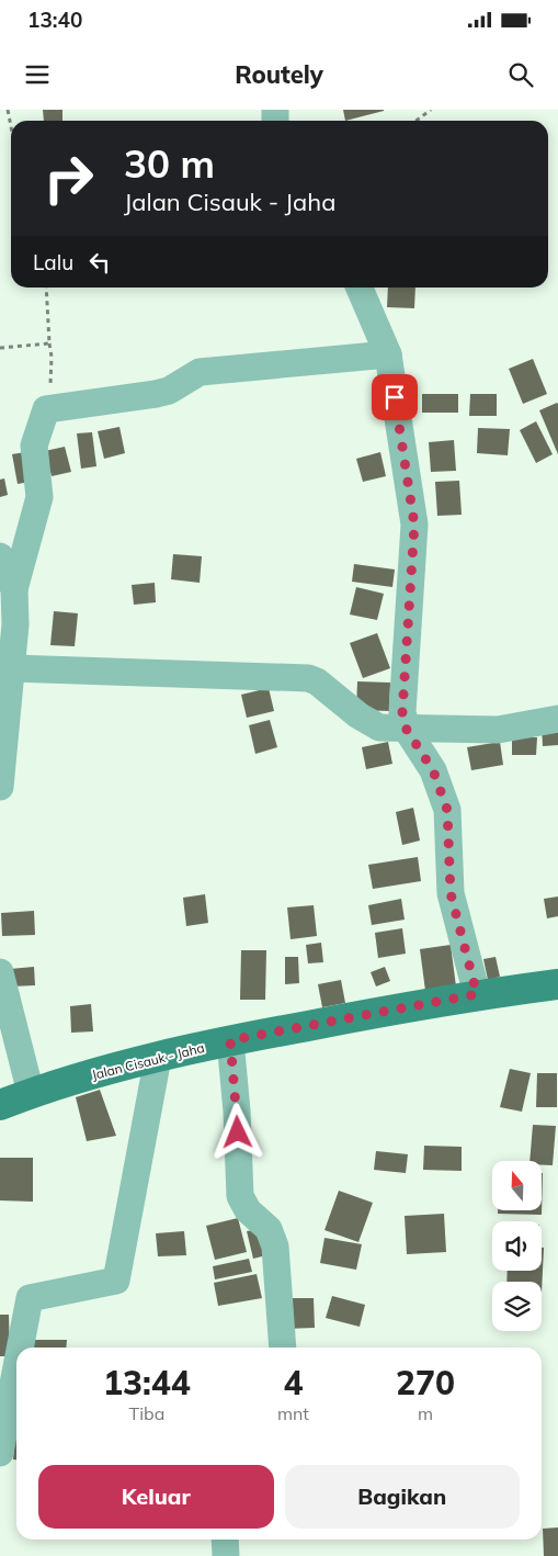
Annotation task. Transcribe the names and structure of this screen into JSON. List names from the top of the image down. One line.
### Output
{"streets":{"main road":["Jalan Cisauk - Jaha"]},"north":"top","page":{"status":"13:40","header":"Routely","turn":["30 m","Jalan Cisauk - Jaha"],"then":"Lalu","eta":["13:44","Tiba","4","mnt","270","m"],"buttons":["Keluar","Bagikan"]}}
